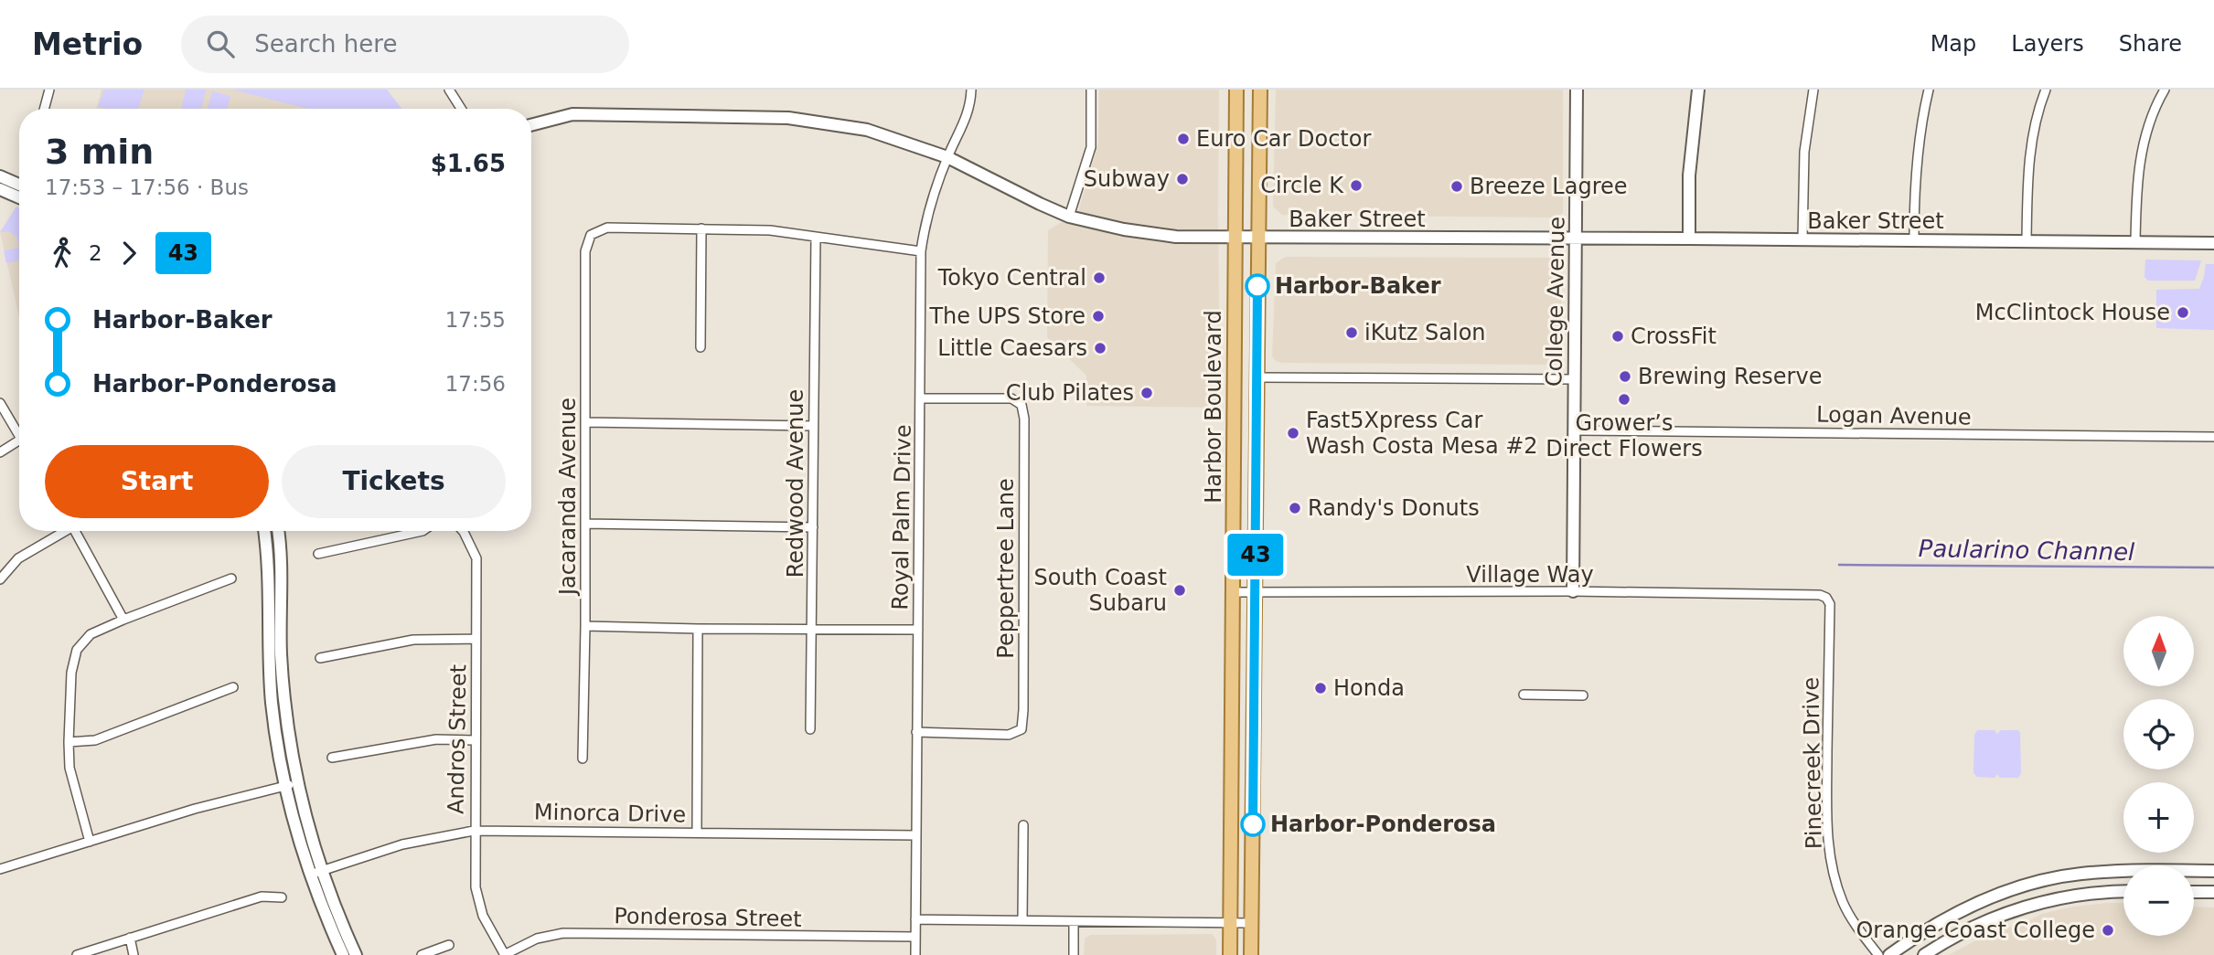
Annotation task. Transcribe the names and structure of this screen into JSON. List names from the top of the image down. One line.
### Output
{"streets":{"main road":["Harbor Boulevard"],"street":["Baker Street","College Avenue","Logan Avenue","Redwood Avenue","Jacaranda Avenue","Royal Palm Drive","Peppertree Lane","Village Way","Andros Street","Pinecreek Drive","Minorca Drive","Ponderosa Street"]},"crossings":[["Baker Street","College Avenue"],["Baker Street","Harbor Boulevard"],["Baker Street","Royal Palm Drive"],["College Avenue","Logan Avenue"],["College Avenue","Village Way"],["Harbor Boulevard","Village Way"],["Royal Palm Drive","Peppertree Lane"],["Royal Palm Drive","Minorca Drive"],["Royal Palm Drive","Ponderosa Street"],["Village Way","Pinecreek Drive"],["Andros Street","Minorca Drive"],["Andros Street","Ponderosa Street"]],"water":["Paularino Channel"],"places":["Euro Car Doctor","Subway","Circle K","Breeze Lagree","Tokyo Central","Harbor-Baker","McClintock House","The UPS Store","iKutz Salon","CrossFit","Little Caesars","Brewing Reserve","Club Pilates","Grower’s Direct Flowers","Fast5Xpress Car Wash Costa Mesa #2","Randy's Donuts","South Coast Subaru","Honda","Harbor-Ponderosa","Orange Coast College"],"lines":["bus line 43"],"north":"top","page":{"header":"Metrio","search":"Search here","nav":["Map","Layers","Share"],"on_map":"43","heading":["3 min","17:53 – 17:56 · Bus","$1.65"],"legs":["2","43"],"list":[{"name":"Harbor-Baker","value":"17:55"},{"name":"Harbor-Ponderosa","value":"17:56"}],"buttons":["Start","Tickets"],"map_buttons":["+","−"]}}
